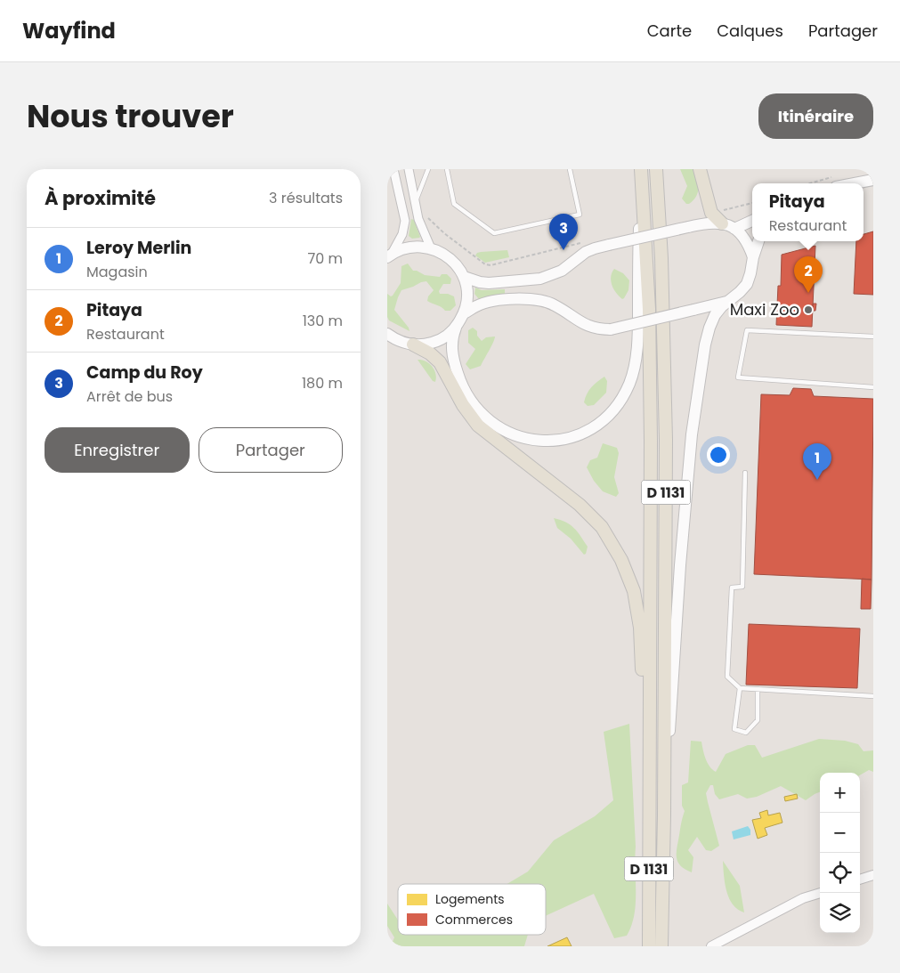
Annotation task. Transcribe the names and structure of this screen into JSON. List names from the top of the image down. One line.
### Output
{"streets":{"main road":["D 1131"]},"places":["Maxi Zoo"],"legend":["Logements","Commerces"],"page":{"header":"Wayfind","nav":["Carte","Calques","Partager"],"title":"Nous trouver","buttons":["Itinéraire",["Enregistrer","Partager"]],"heading":["À proximité","3 résultats"],"popup":["Pitaya","Restaurant"],"pins":["3","2","1"],"list":[{"mark":"1","name":"Leroy Merlin","note":"Magasin","value":"70 m"},{"mark":"2","name":"Pitaya","note":"Restaurant","value":"130 m"},{"mark":"3","name":"Camp du Roy","note":"Arrêt de bus","value":"180 m"}],"map_buttons":["+","−"]}}
